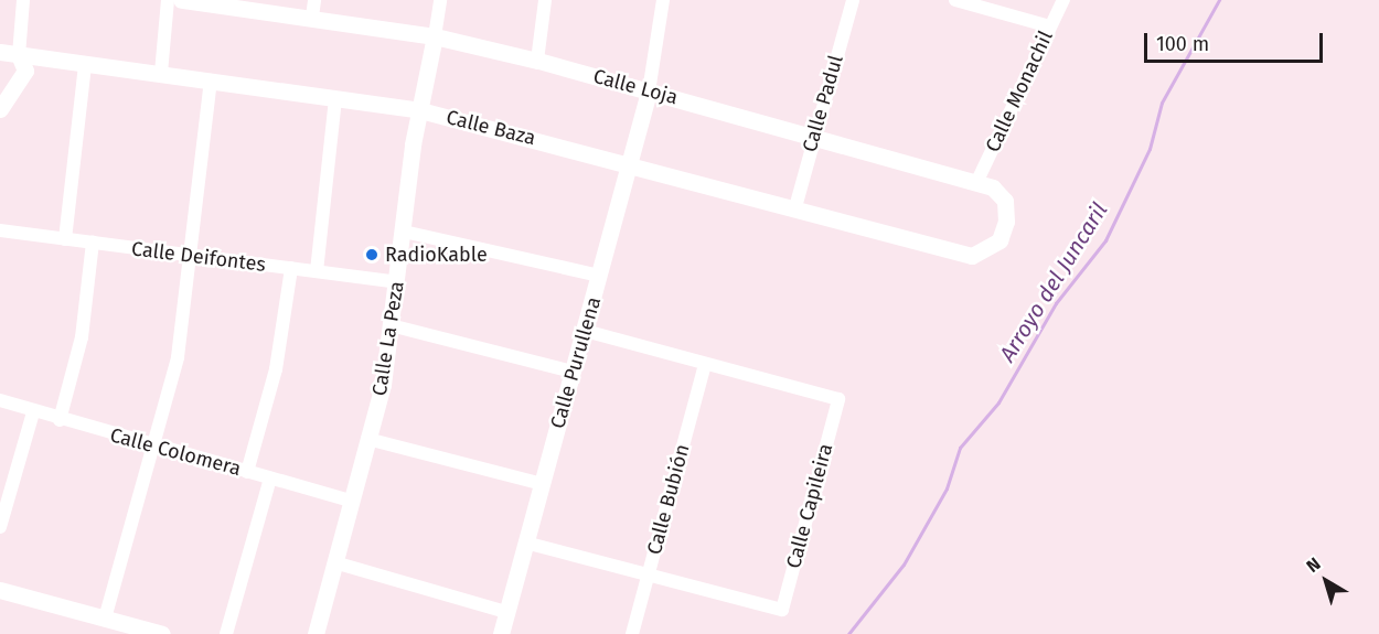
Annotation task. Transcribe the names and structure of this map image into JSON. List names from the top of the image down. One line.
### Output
{"streets":{"street":["Calle Loja","Calle Monachil","Calle Padul","Calle Baza","Calle Deifontes","Calle La Peza","Calle Purullena","Calle Colomera","Calle Bubión","Calle Capileira"]},"crossings":[["Calle Loja","Calle Monachil"],["Calle Loja","Calle Padul"],["Calle Loja","Calle Baza"],["Calle Loja","Calle La Peza"],["Calle Loja","Calle Purullena"],["Calle Padul","Calle Baza"],["Calle Baza","Calle La Peza"],["Calle Baza","Calle Purullena"],["Calle Deifontes","Calle La Peza"],["Calle La Peza","Calle Colomera"],["Calle Purullena","Calle Capileira"],["Calle Bubión","Calle Capileira"]],"water":["Arroyo del Juncaril"],"places":["RadioKable"],"scale_bar":"100 m","north":"top left"}
